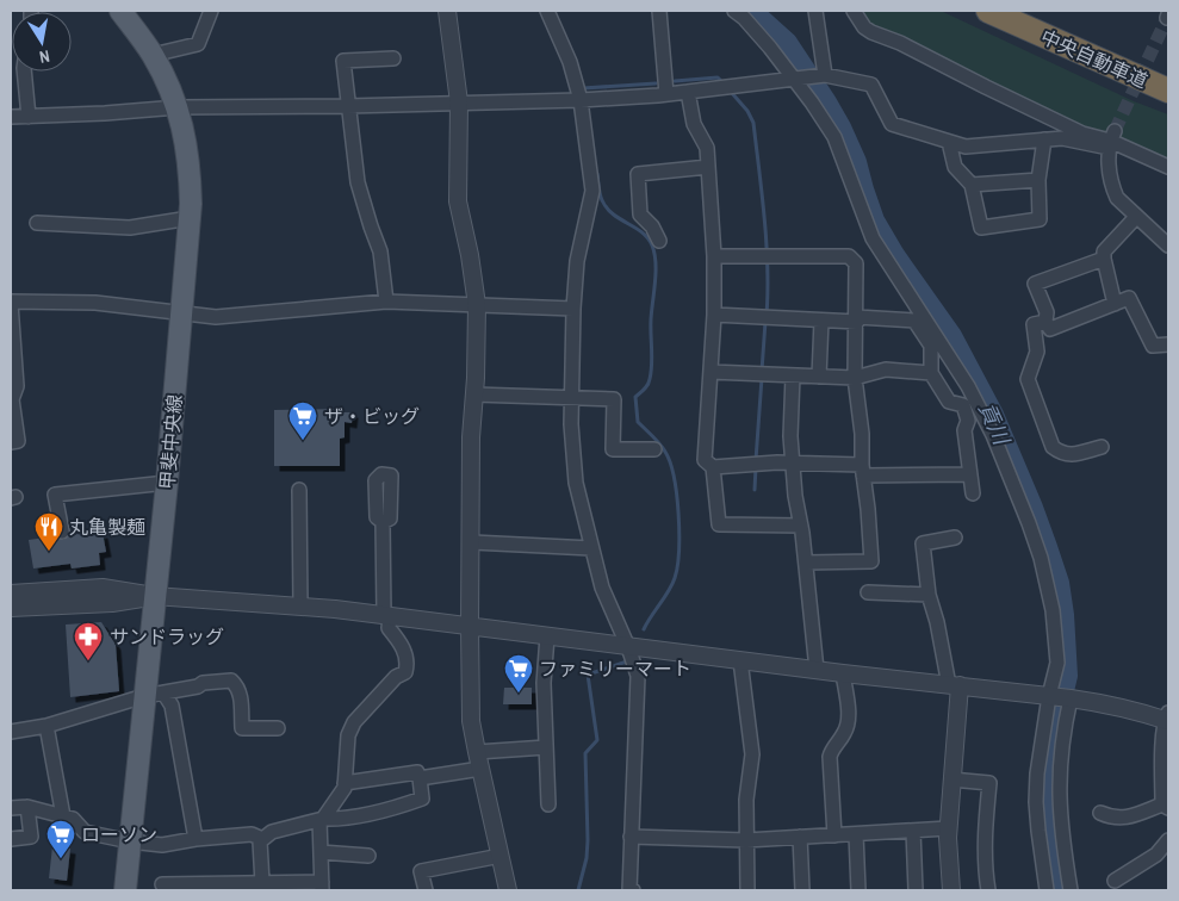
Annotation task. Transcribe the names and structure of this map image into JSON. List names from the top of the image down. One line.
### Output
{"streets":{"highway":["中央自動車道"],"main road":["甲斐中央線"]},"water":["貢川"],"places":{"supermarket":["ザ・ビッグ","ファミリーマート","ローソン"],"restaurant":["丸亀製麺"],"pharmacy":["サンドラッグ"]},"north":"bottom"}
